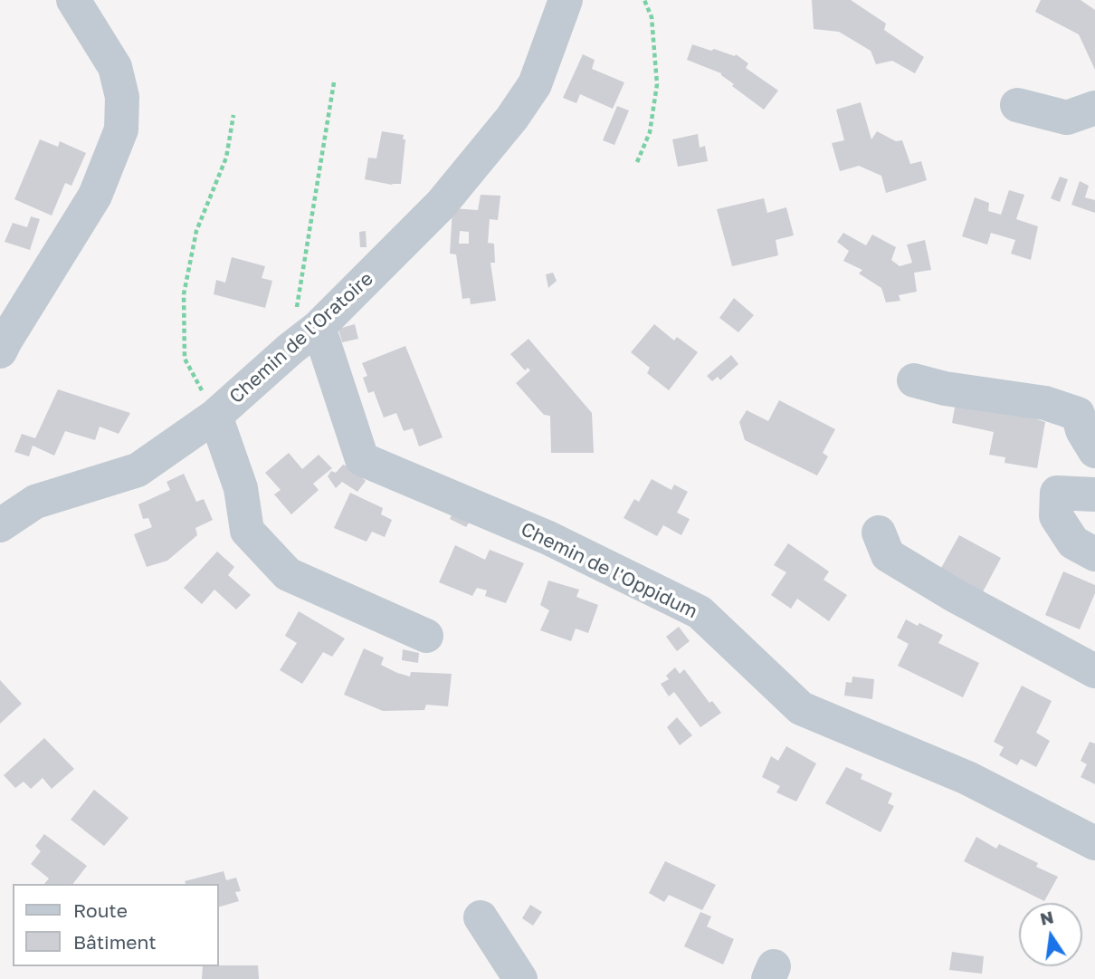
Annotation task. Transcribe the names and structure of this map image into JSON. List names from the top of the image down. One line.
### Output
{"streets":{"street":["Chemin de l'Oratoire","Chemin de l'Oppidum"]},"crossings":[["Chemin de l'Oratoire","Chemin de l'Oppidum"]],"legend":["Route","Bâtiment"],"north":"top"}
